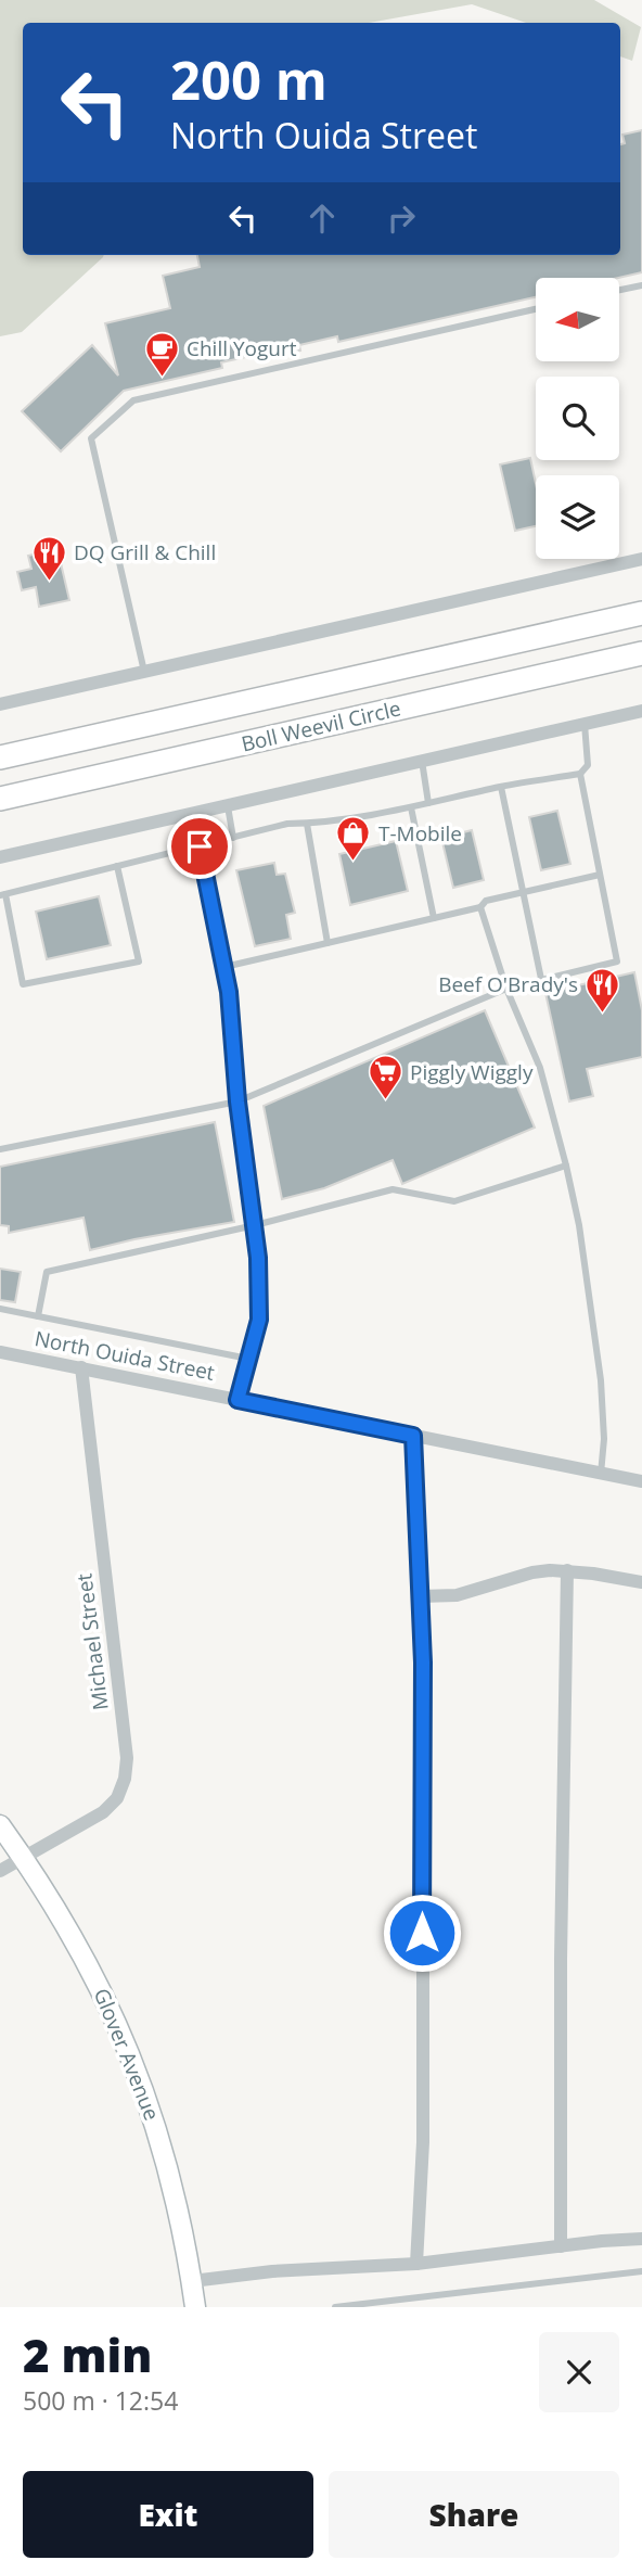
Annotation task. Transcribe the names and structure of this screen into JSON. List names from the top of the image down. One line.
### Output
{"streets":{"highway":["Boll Weevil Circle"],"main road":["Glover Avenue"],"street":["North Ouida Street","Michael Street"]},"crossings":[["North Ouida Street","Michael Street"],["Michael Street","Glover Avenue"]],"places":{"cafe":["Chill Yogurt"],"restaurant":["DQ Grill & Chill","Beef O'Brady's"],"shop":["T-Mobile"],"supermarket":["Piggly Wiggly"]},"north":"left","page":{"turn":["200 m","North Ouida Street"],"heading":["2 min","500 m · 12:54"],"buttons":["Exit","Share"]}}
